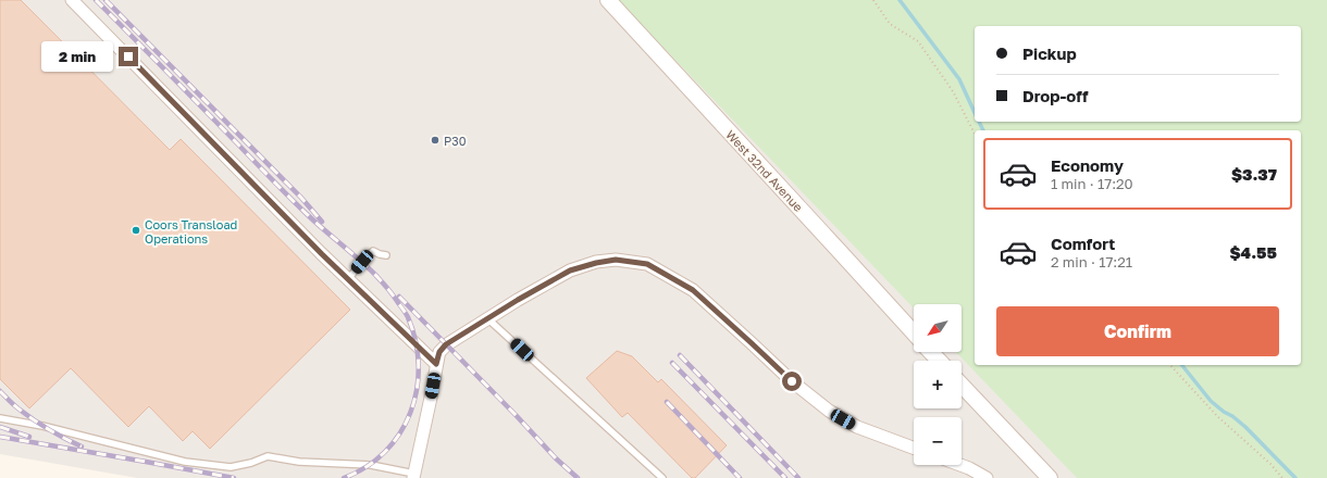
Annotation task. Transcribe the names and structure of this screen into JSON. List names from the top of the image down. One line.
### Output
{"streets":{"street":["West 32nd Avenue"]},"places":["P30","Coors Transload Operations"],"north":"bottom left","page":{"banner":["Pickup","Drop-off"],"bubble":"2 min","list":[{"name":"Economy","note":"1 min · 17:20","value":"$3.37"},{"name":"Comfort","note":"2 min · 17:21","value":"$4.55"}],"buttons":"Confirm","map_buttons":["+","−"]}}
